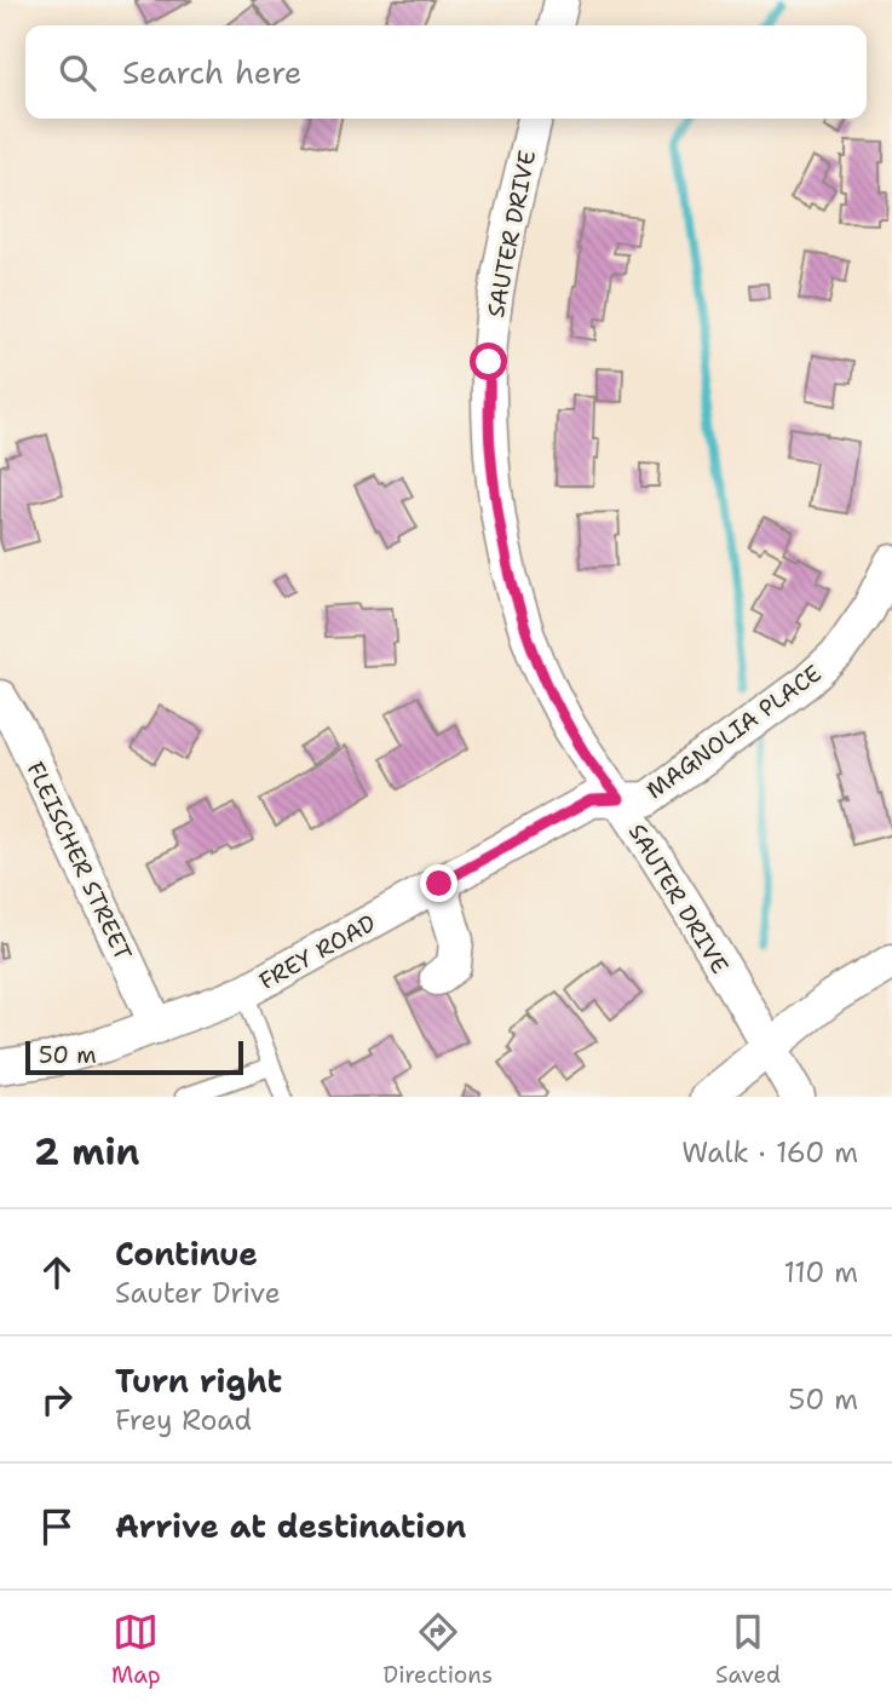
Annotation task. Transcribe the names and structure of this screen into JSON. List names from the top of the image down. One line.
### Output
{"streets":{"street":["SAUTER DRIVE","MAGNOLIA PLACE","FLEISCHER STREET","FREY ROAD"]},"crossings":[["SAUTER DRIVE","MAGNOLIA PLACE"],["SAUTER DRIVE","FREY ROAD"],["MAGNOLIA PLACE","FREY ROAD"],["FLEISCHER STREET","FREY ROAD"]],"scale_bar":"50 m","page":{"search":"Search here","scale":"50 m","heading":["2 min","Walk · 160 m"],"list":[["Continue","Sauter Drive","110 m"],["Turn right","Frey Road","50 m"],"Arrive at destination"],"nav":["Map","Directions","Saved"]}}
